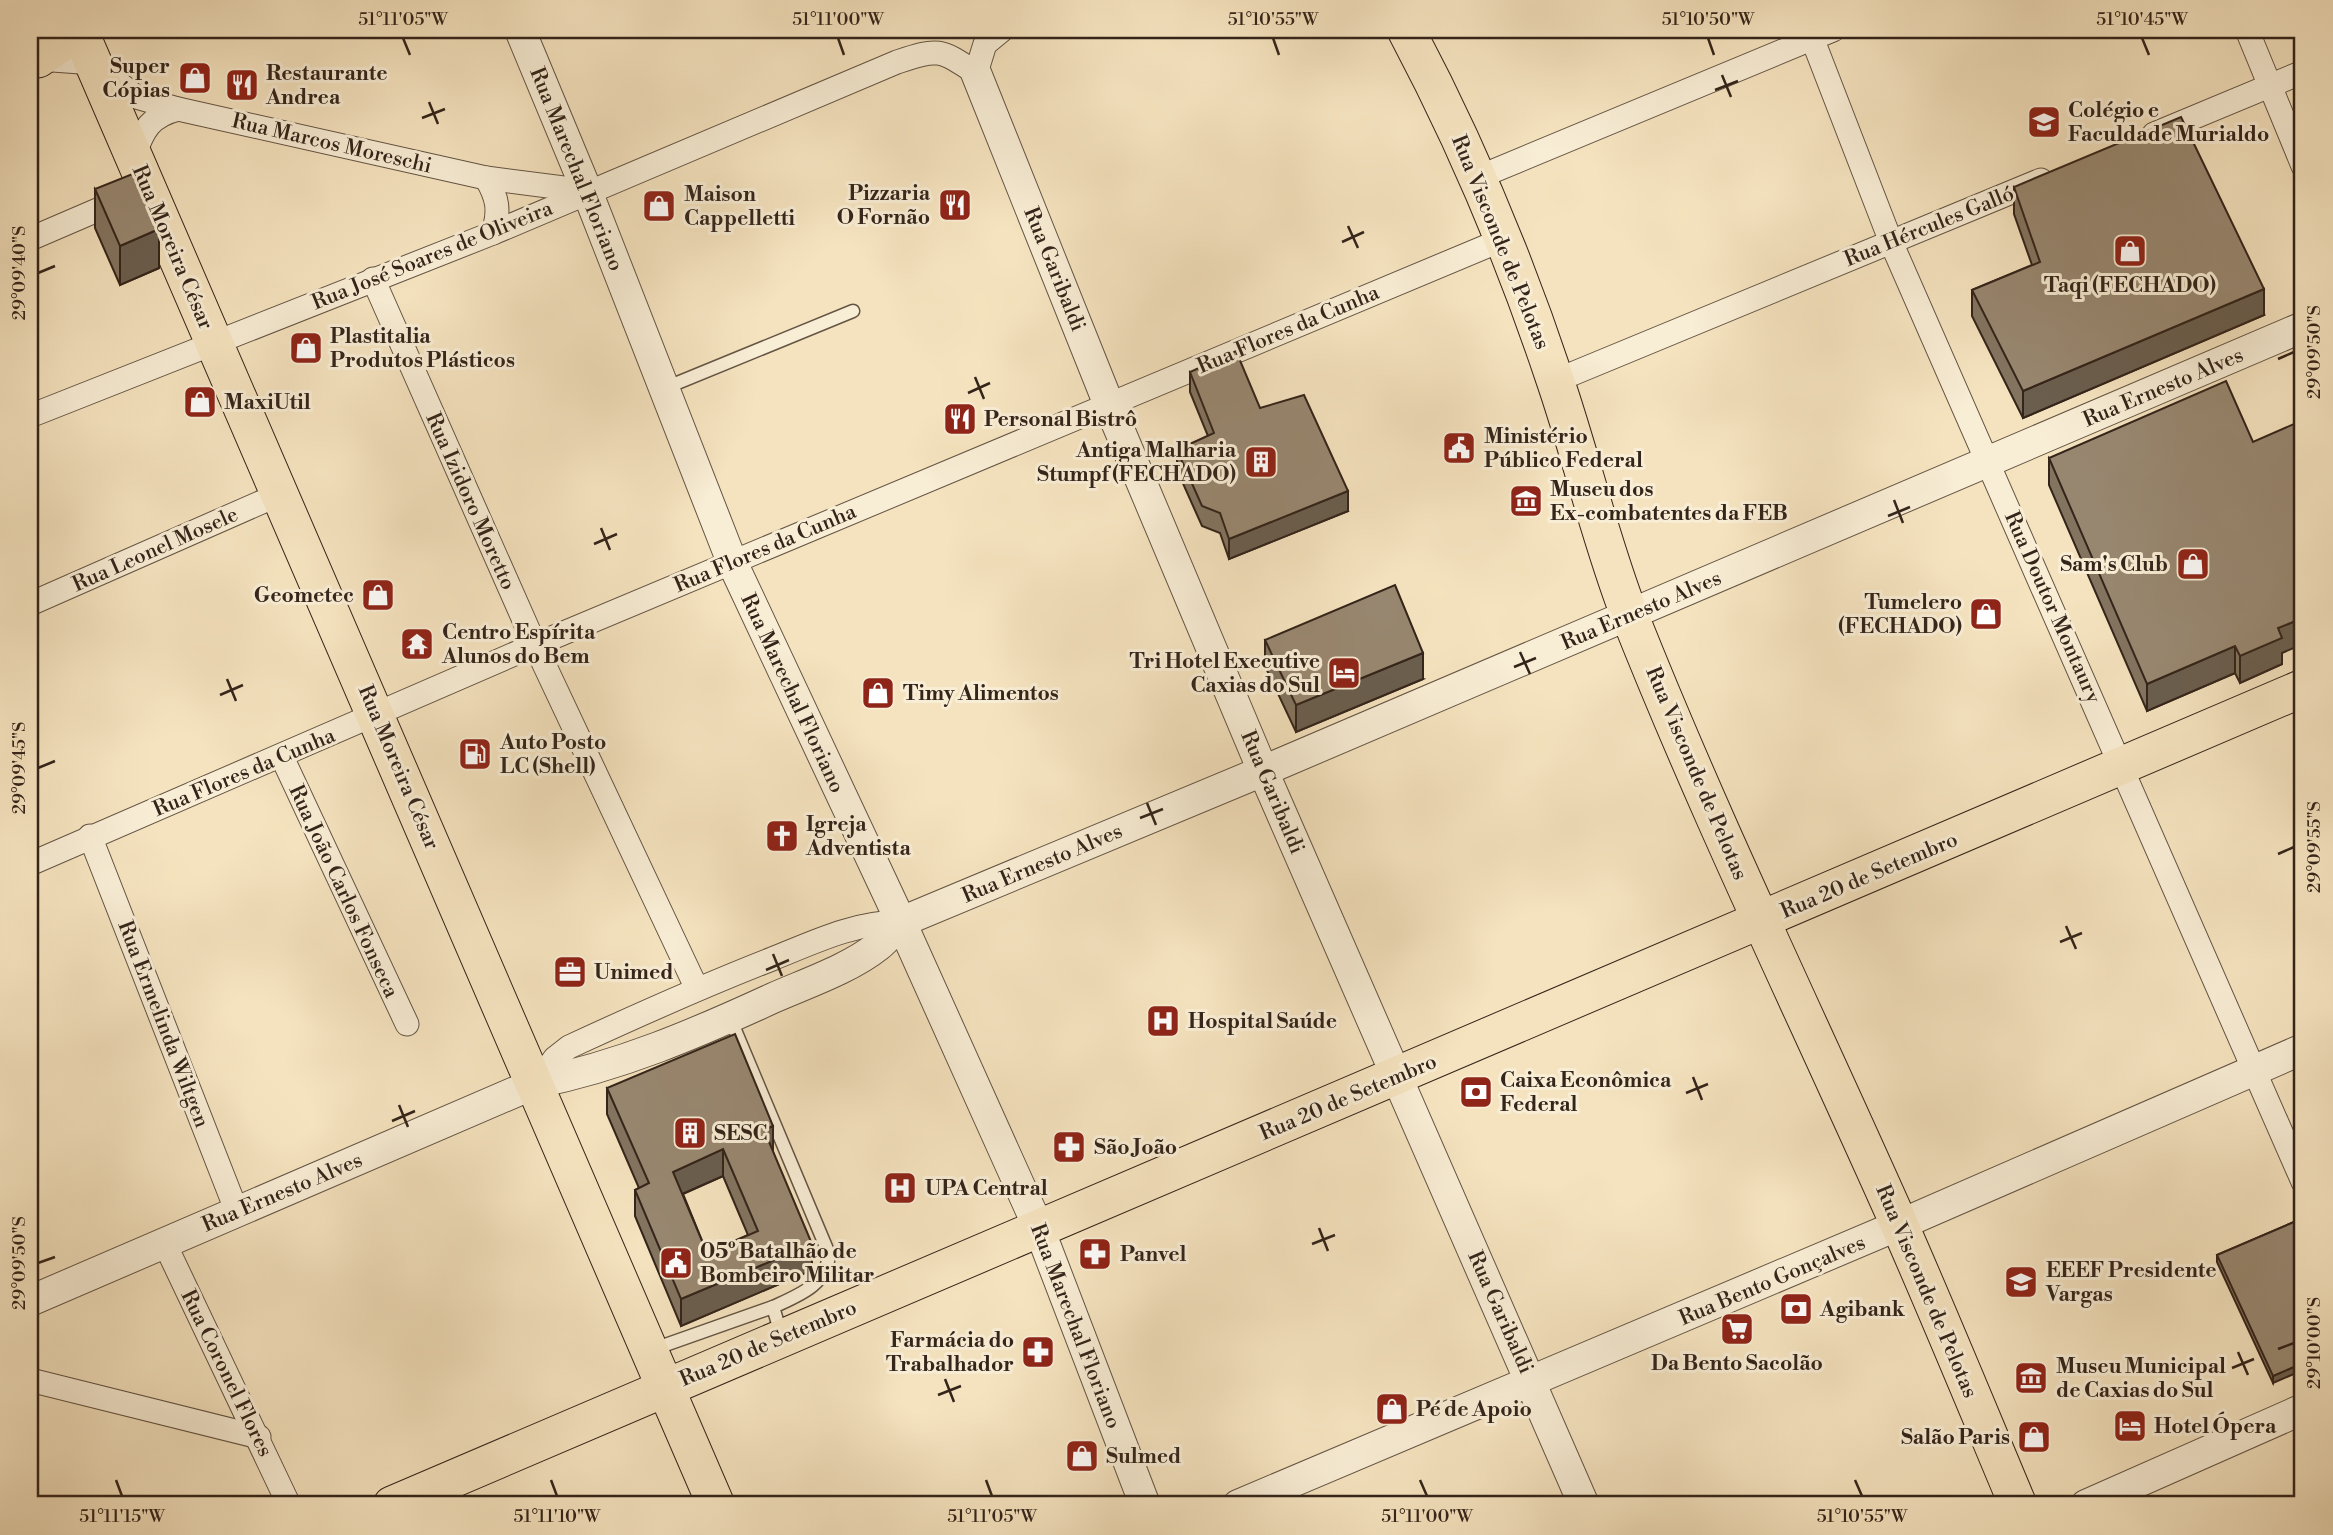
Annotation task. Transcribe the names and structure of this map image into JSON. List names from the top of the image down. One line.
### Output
{"streets":{"main road":["Rua Visconde de Pelotas","Rua Moreira César","Rua 20 de Setembro"],"street":["Rua Marcos Moreschi","Rua Marechal Floriano","Rua Hércules Galló","Rua José Soares de Oliveira","Rua Garibaldi","Rua Flores da Cunha","Rua Ernesto Alves","Rua Izidoro Moretto","Rua Leonel Mosele","Rua Doutor Montaury","Rua João Carlos Fonseca","Rua Ermelinda Wiltgen","Rua Bento Gonçalves","Rua Coronel Flores"]},"crossings":[["Rua Marcos Moreschi","Rua Marechal Floriano"],["Rua Marcos Moreschi","Rua Moreira César"],["Rua Marcos Moreschi","Rua José Soares de Oliveira"],["Rua Marechal Floriano","Rua José Soares de Oliveira"],["Rua Marechal Floriano","Rua Flores da Cunha"],["Rua Marechal Floriano","Rua Ernesto Alves"],["Rua Marechal Floriano","Rua 20 de Setembro"],["Rua Hércules Galló","Rua Visconde de Pelotas"],["Rua Hércules Galló","Rua Doutor Montaury"],["Rua Visconde de Pelotas","Rua Flores da Cunha"],["Rua Visconde de Pelotas","Rua Ernesto Alves"],["Rua Visconde de Pelotas","Rua 20 de Setembro"],["Rua Visconde de Pelotas","Rua Bento Gonçalves"],["Rua Moreira César","Rua José Soares de Oliveira"],["Rua Moreira César","Rua Flores da Cunha"],["Rua Moreira César","Rua Ernesto Alves"],["Rua Moreira César","Rua Leonel Mosele"],["Rua Moreira César","Rua 20 de Setembro"],["Rua José Soares de Oliveira","Rua Garibaldi"],["Rua José Soares de Oliveira","Rua Izidoro Moretto"],["Rua Garibaldi","Rua Flores da Cunha"],["Rua Garibaldi","Rua Ernesto Alves"],["Rua Garibaldi","Rua 20 de Setembro"],["Rua Garibaldi","Rua Bento Gonçalves"],["Rua Flores da Cunha","Rua Izidoro Moretto"],["Rua Flores da Cunha","Rua João Carlos Fonseca"],["Rua Flores da Cunha","Rua Ermelinda Wiltgen"],["Rua Ernesto Alves","Rua Izidoro Moretto"],["Rua Ernesto Alves","Rua Doutor Montaury"],["Rua Ernesto Alves","Rua Ermelinda Wiltgen"],["Rua Ernesto Alves","Rua Coronel Flores"],["Rua Doutor Montaury","Rua 20 de Setembro"],["Rua Doutor Montaury","Rua Bento Gonçalves"]],"places":{"shop":["Super Cópias","Maison Cappelletti","Taqi (FECHADO)","Plastitalia Produtos Plásticos","MaxiUtil","Sam's Club","Geometec","Tumelero (FECHADO)","Timy Alimentos","Pé de Apoio","Salão Paris","Sulmed"],"restaurant":["Restaurante Andrea","Pizzaria O Fornão","Personal Bistrô"],"school or university":["Colégio e Faculdade Murialdo","EEEF Presidente Vargas"],"public building":["Ministério Público Federal","05º Batalhão de Bombeiro Militar"],"building":["Antiga Malharia Stumpf (FECHADO)","SESC"],"museum":["Museu dos Ex-combatentes da FEB","Museu Municipal de Caxias do Sul"],"temple":["Centro Espírita Alunos do Bem"],"hotel":["Tri Hotel Executive Caxias do Sul","Hotel Ópera"],"fuel station":["Auto Posto LC (Shell)"],"church":["Igreja Adventista"],"office":["Unimed"],"hospital":["Hospital Saúde","UPA Central"],"bank":["Caixa Econômica Federal","Agibank"],"pharmacy":["São João","Panvel","Farmácia do Trabalhador"],"supermarket":["Da Bento Sacolão"]},"coordinates":["51°11'05\"W","51°11'00\"W","51°10'55\"W","51°10'50\"W","51°10'45\"W","29°09'40\"S","29°09'50\"S","29°09'45\"S","29°09'55\"S","29°10'00\"S","51°11'15\"W","51°11'10\"W"]}
